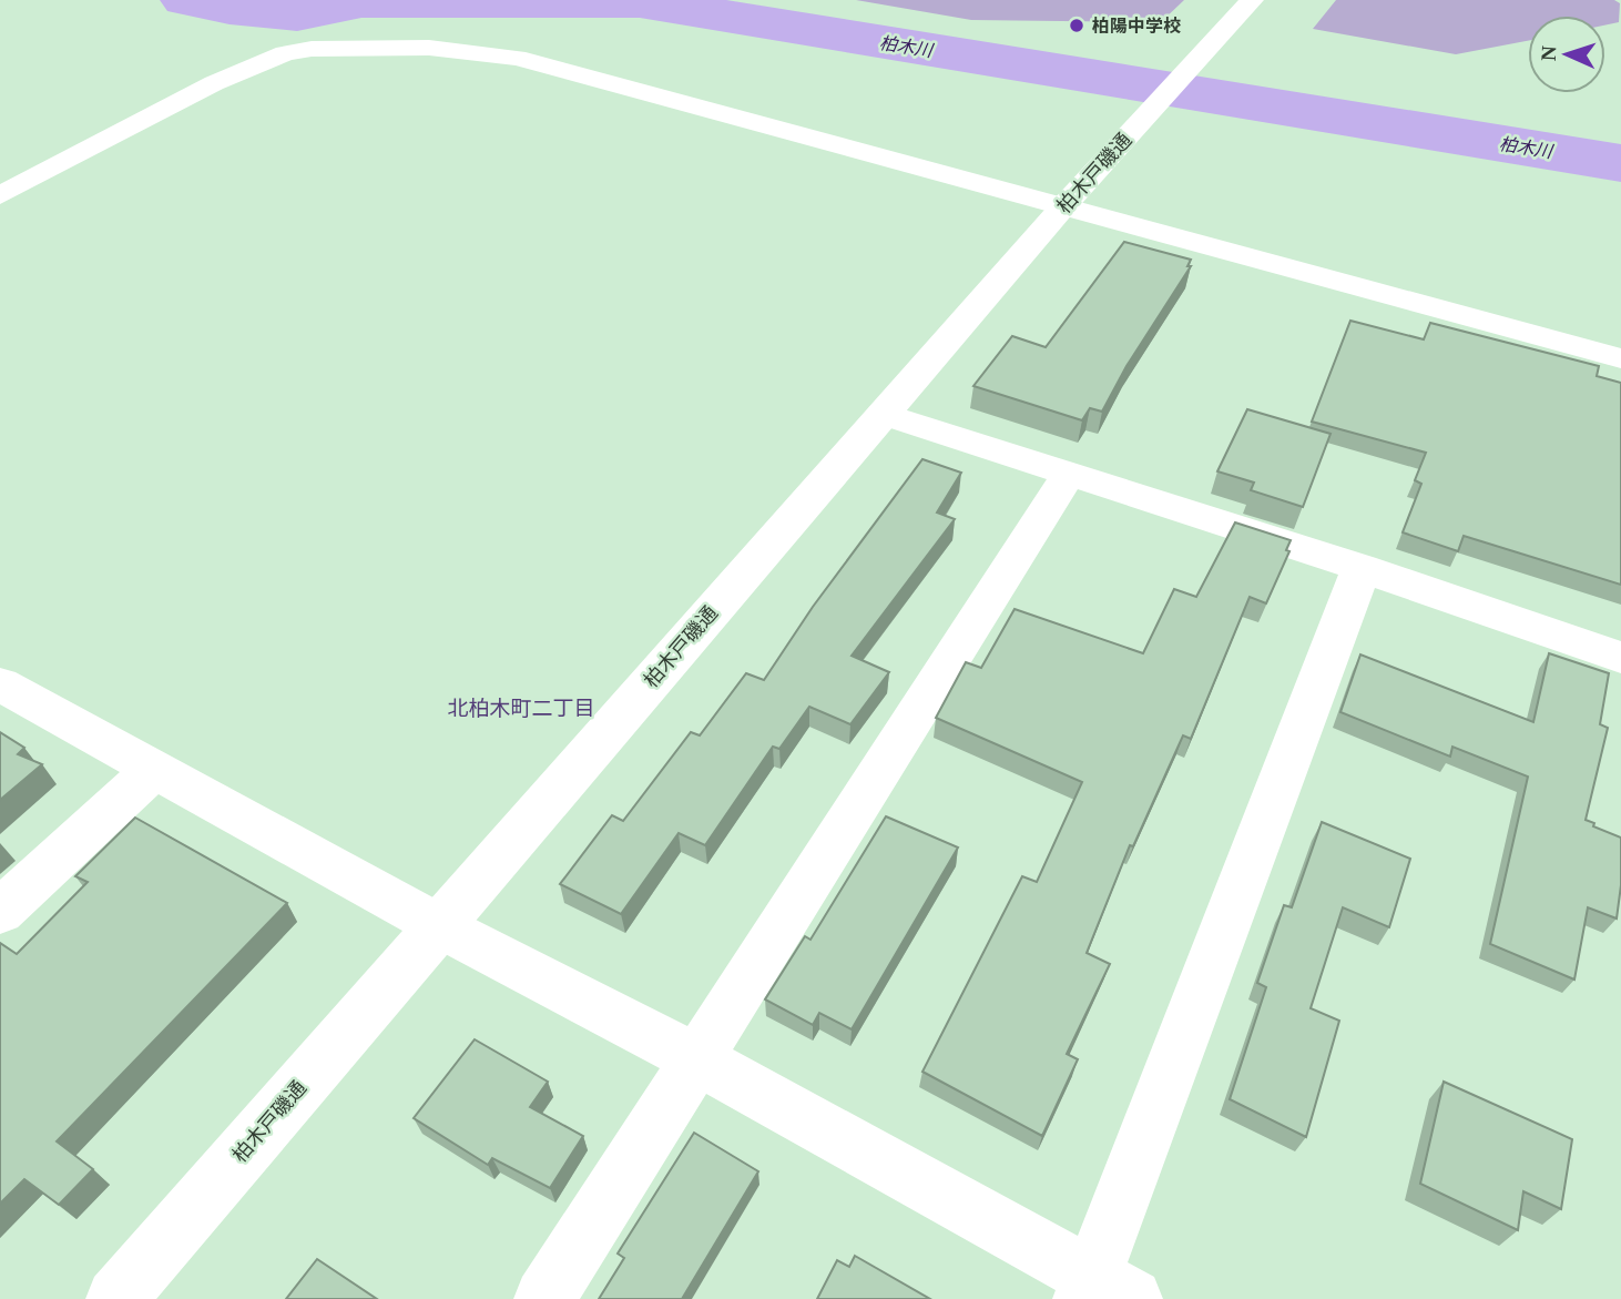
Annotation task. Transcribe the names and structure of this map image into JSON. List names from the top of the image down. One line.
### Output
{"streets":{"street":["柏木戸磯通"]},"districts":["北柏木町二丁目"],"water":["柏木川"],"places":["柏陽中学校"],"north":"left"}
